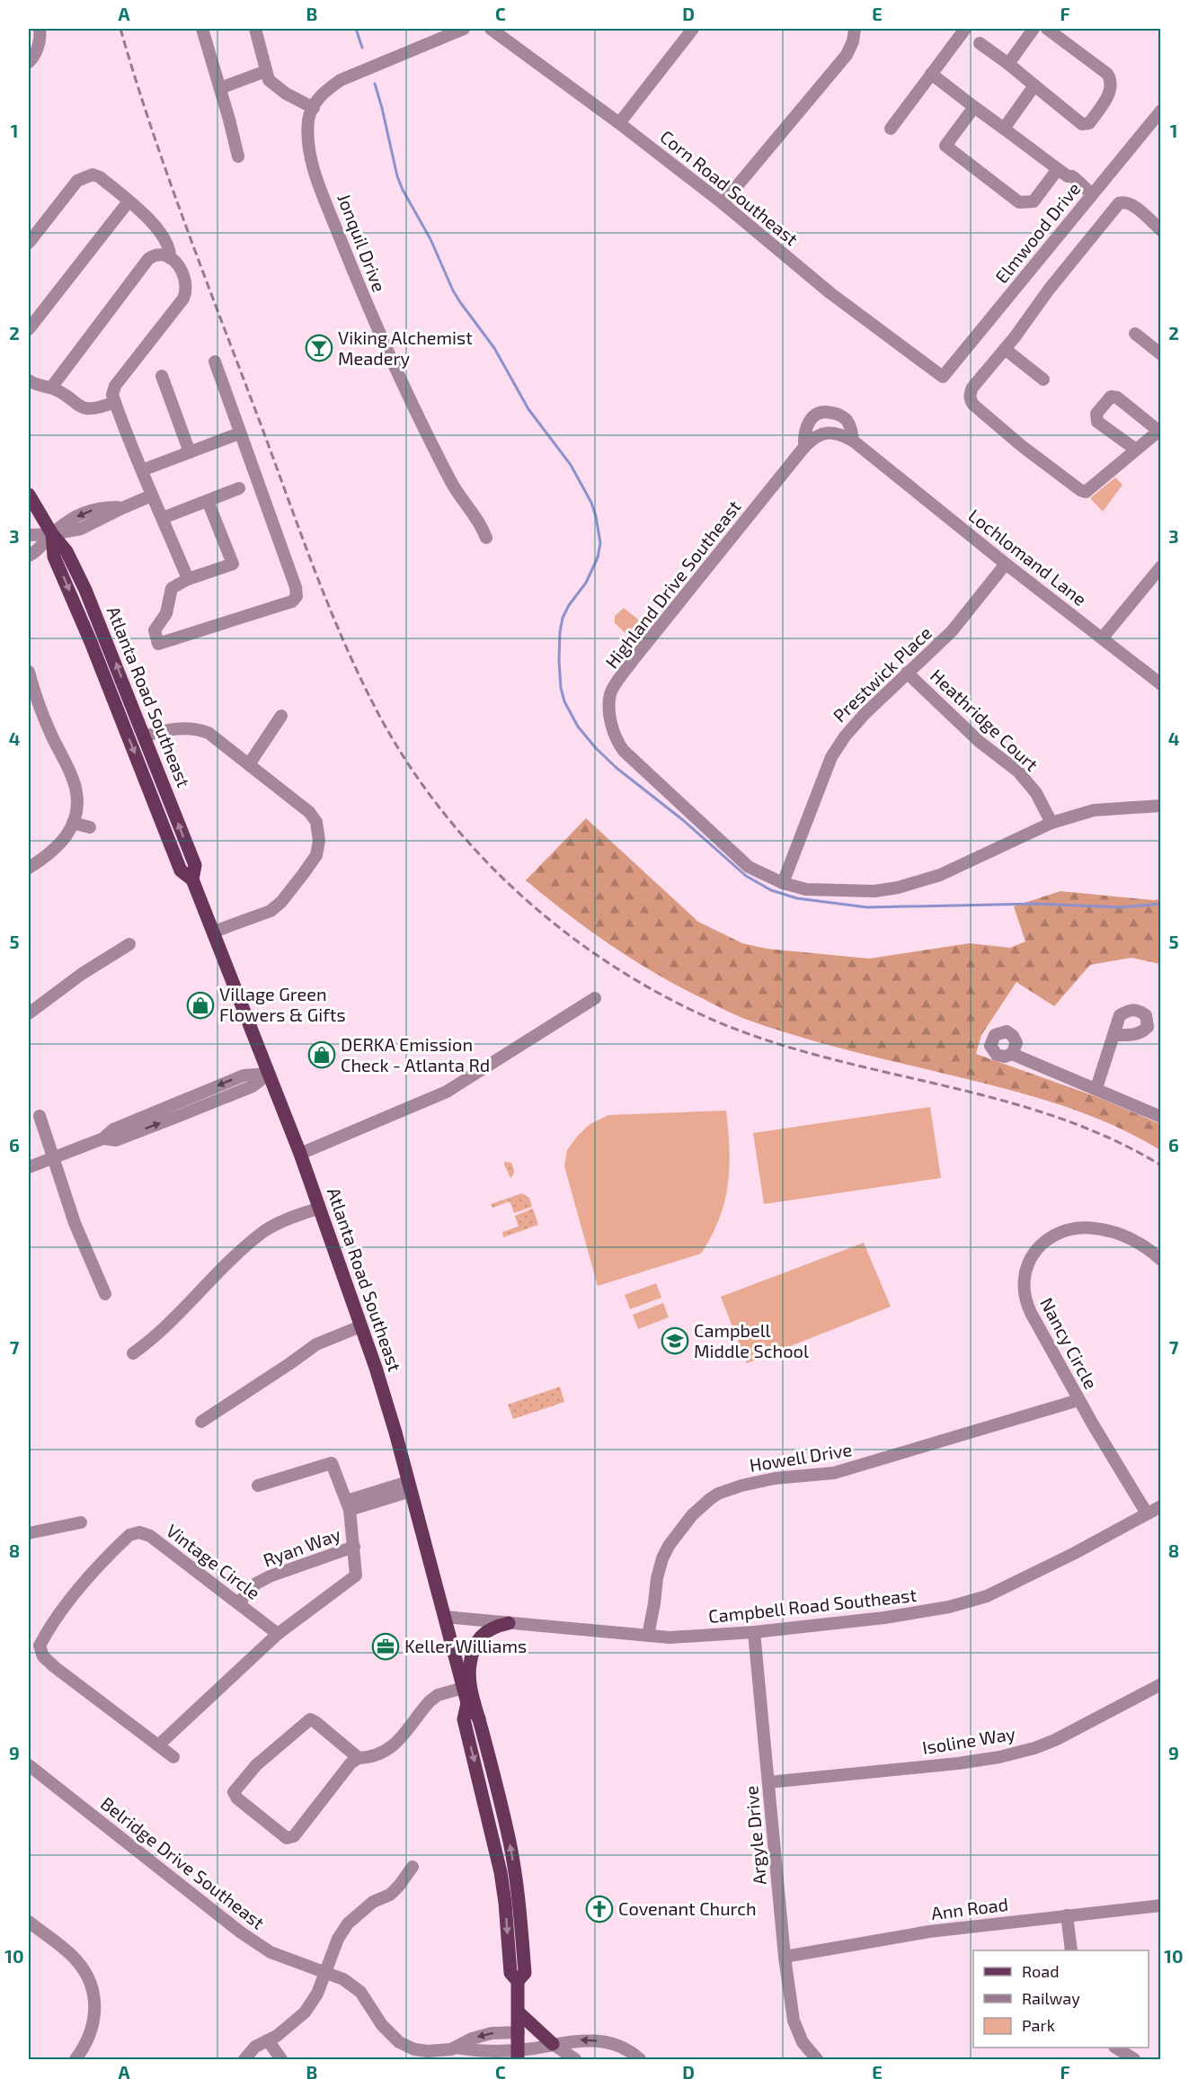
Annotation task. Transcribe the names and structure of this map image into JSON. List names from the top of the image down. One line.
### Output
{"streets":{"main road":["Atlanta Road Southeast"],"street":["Corn Road Southeast","Elmwood Drive","Jonquil Drive","Lochlomand Lane","Highland Drive Southeast","Prestwick Place","Heathridge Court","Nancy Circle","Howell Drive","Ryan Way","Vintage Circle","Campbell Road Southeast","Isoline Way","Argyle Drive","Belridge Drive Southeast","Ann Road"]},"crossings":[["Corn Road Southeast","Elmwood Drive"],["Lochlomand Lane","Highland Drive Southeast"],["Lochlomand Lane","Prestwick Place"],["Highland Drive Southeast","Prestwick Place"],["Highland Drive Southeast","Heathridge Court"],["Prestwick Place","Heathridge Court"],["Atlanta Road Southeast","Campbell Road Southeast"],["Atlanta Road Southeast","Belridge Drive Southeast"],["Nancy Circle","Howell Drive"],["Nancy Circle","Campbell Road Southeast"],["Howell Drive","Campbell Road Southeast"],["Ryan Way","Vintage Circle"],["Campbell Road Southeast","Argyle Drive"],["Isoline Way","Argyle Drive"],["Argyle Drive","Ann Road"]],"places":{"bar":["Viking Alchemist Meadery"],"shop":["Village Green Flowers & Gifts","DERKA Emission Check - Atlanta Rd"],"school or university":["Campbell Middle School"],"office":["Keller Williams"],"church":["Covenant Church"]},"legend":["Road","Railway","Park"],"grid":{"columns":["A","B","C","D","E","F"],"rows":["1","2","3","4","5","6","7","8","9","10"]}}
